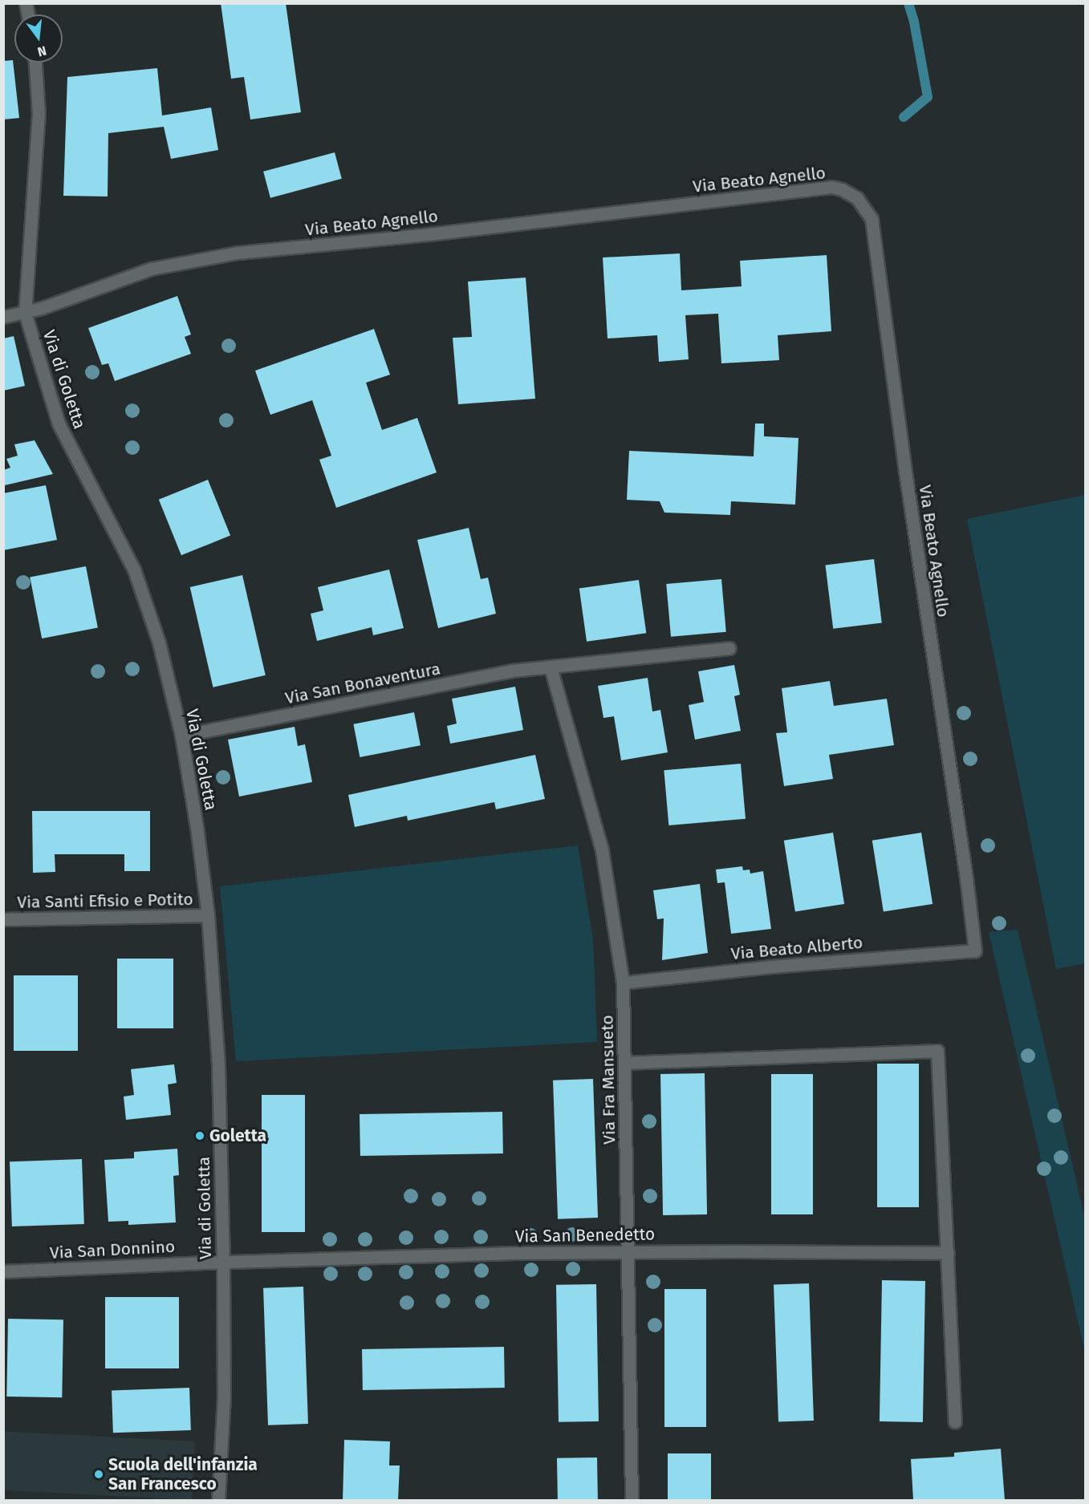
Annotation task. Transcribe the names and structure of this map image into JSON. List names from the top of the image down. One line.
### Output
{"streets":{"street":["Via Beato Agnello","Via di Goletta","Via San Bonaventura","Via Santi Efisio e Potito","Via Beato Alberto","Via Fra Mansueto","Via San Benedetto","Via San Donnino"]},"crossings":[["Via Beato Agnello","Via di Goletta"],["Via Beato Agnello","Via Beato Alberto"],["Via di Goletta","Via San Bonaventura"],["Via di Goletta","Via Santi Efisio e Potito"],["Via di Goletta","Via San Benedetto"],["Via di Goletta","Via San Donnino"],["Via San Bonaventura","Via Fra Mansueto"],["Via Beato Alberto","Via Fra Mansueto"],["Via Fra Mansueto","Via San Benedetto"],["Via San Benedetto","Via San Donnino"]],"places":["Goletta","Scuola dell'infanzia San Francesco"],"north":"bottom"}
